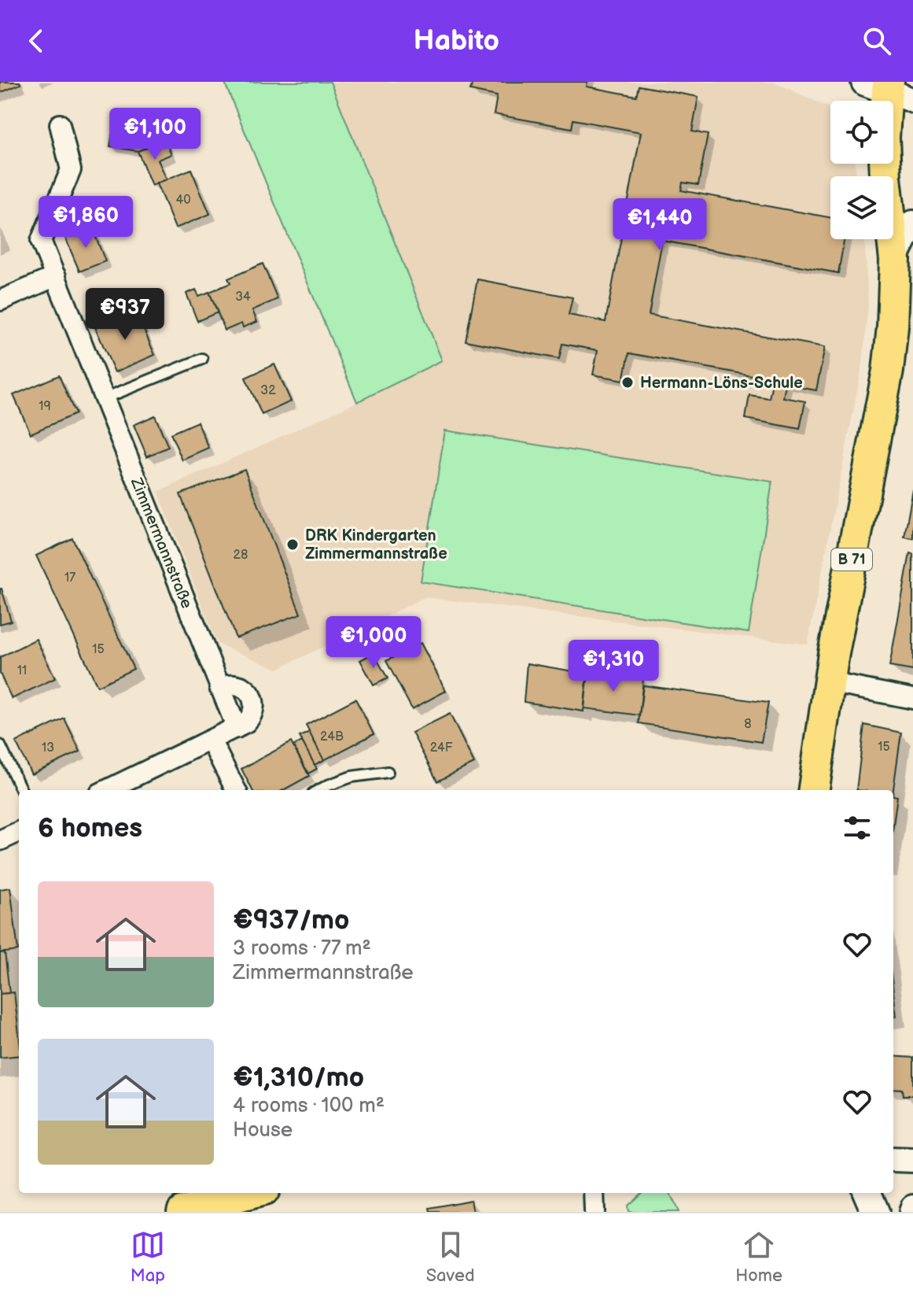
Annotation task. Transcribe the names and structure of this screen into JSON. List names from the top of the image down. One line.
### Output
{"streets":{"main road":["B 71"],"street":["Zimmermannstraße"]},"places":["Hermann-Löns-Schule","DRK Kindergarten Zimmermannstraße"],"house_numbers":["40","34","32","19","28","17","15","11","8","24B","15","13","24F"],"page":{"header":"Habito","price":["€1,100","€1,860","€1,440","€937","€1,000","€1,310"],"heading":"6 homes","list":[{"name":"€937/mo","note":"3 rooms · 77 m² · Zimmermannstraße"},{"name":"€1,310/mo","note":"4 rooms · 100 m² · House"}],"tabs":["Map","Saved","Home"]}}
